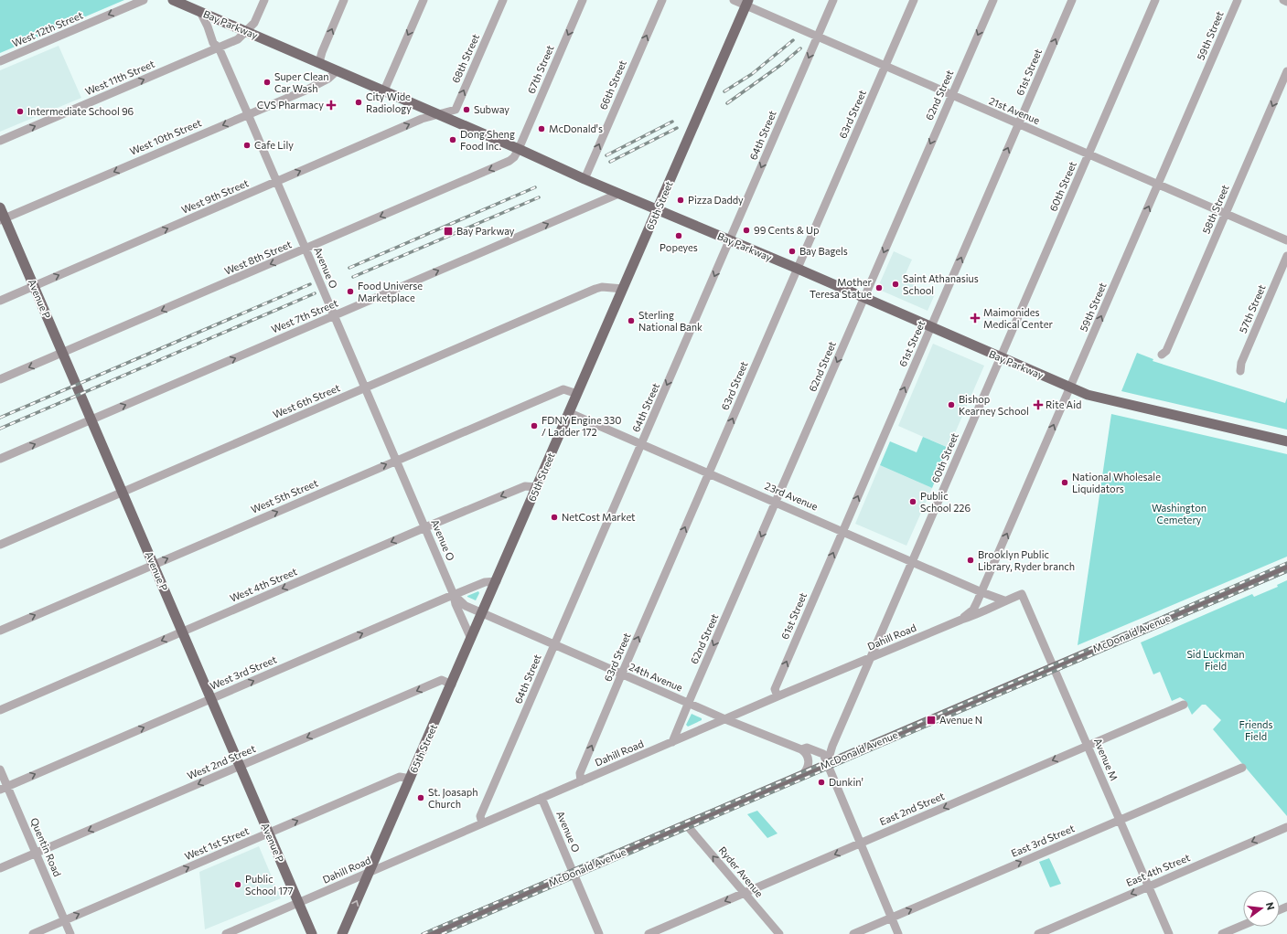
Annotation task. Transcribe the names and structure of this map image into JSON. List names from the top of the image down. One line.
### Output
{"streets":{"main road":["Bay Parkway","65th Street","Avenue P","McDonald Avenue"],"street":["West 12th Street","59th Street","68th Street","67th Street","61st Street","West 11th Street","66th Street","62nd Street","21st Avenue","63rd Street","64th Street","West 10th Street","60th Street","West 9th Street","58th Street","West 8th Street","Avenue O","57th Street","West 7th Street","West 6th Street","West 5th Street","23rd Avenue","West 4th Street","Dahill Road","West 3rd Street","24th Avenue","Avenue M","West 2nd Street","East 2nd Street","East 3rd Street","West 1st Street","Quentin Road","East 4th Street","Ryder Avenue"]},"crossings":[["Bay Parkway","59th Street"],["Bay Parkway","68th Street"],["Bay Parkway","67th Street"],["Bay Parkway","61st Street"],["Bay Parkway","West 11th Street"],["Bay Parkway","66th Street"],["Bay Parkway","62nd Street"],["Bay Parkway","63rd Street"],["Bay Parkway","64th Street"],["Bay Parkway","West 10th Street"],["Bay Parkway","60th Street"],["Bay Parkway","West 9th Street"],["Bay Parkway","65th Street"],["Bay Parkway","West 8th Street"],["Bay Parkway","Avenue O"],["Bay Parkway","West 7th Street"],["59th Street","21st Avenue"],["59th Street","23rd Avenue"],["59th Street","Dahill Road"],["68th Street","West 9th Street"],["67th Street","West 8th Street"],["61st Street","21st Avenue"],["61st Street","23rd Avenue"],["61st Street","Dahill Road"],["West 11th Street","Avenue O"],["62nd Street","21st Avenue"],["62nd Street","23rd Avenue"],["62nd Street","Dahill Road"],["62nd Street","24th Avenue"],["21st Avenue","63rd Street"],["21st Avenue","64th Street"],["21st Avenue","60th Street"],["21st Avenue","65th Street"],["21st Avenue","58th Street"],["63rd Street","23rd Avenue"],["63rd Street","Dahill Road"],["63rd Street","24th Avenue"],["64th Street","23rd Avenue"],["64th Street","Dahill Road"],["64th Street","24th Avenue"],["West 10th Street","Avenue O"],["West 10th Street","Avenue P"],["60th Street","23rd Avenue"],["60th Street","McDonald Avenue"],["60th Street","Dahill Road"],["60th Street","24th Avenue"],["West 9th Street","Avenue O"],["West 9th Street","Avenue P"],["65th Street","Avenue O"],["65th Street","West 6th Street"],["65th Street","West 5th Street"],["65th Street","23rd Avenue"],["65th Street","West 4th Street"],["65th Street","Dahill Road"],["65th Street","West 3rd Street"],["65th Street","24th Avenue"],["65th Street","West 2nd Street"],["65th Street","West 1st Street"],["West 8th Street","Avenue O"],["West 8th Street","Avenue P"],["Avenue O","West 7th Street"],["Avenue O","West 6th Street"],["Avenue O","West 5th Street"],["Avenue O","West 4th Street"],["Avenue O","McDonald Avenue"],["Avenue O","Dahill Road"],["Avenue O","West 3rd Street"],["Avenue O","24th Avenue"],["Avenue P","West 7th Street"],["Avenue P","West 6th Street"],["Avenue P","West 5th Street"],["Avenue P","West 4th Street"],["Avenue P","Dahill Road"],["Avenue P","West 3rd Street"],["Avenue P","West 2nd Street"],["Avenue P","West 1st Street"],["23rd Avenue","Dahill Road"],["McDonald Avenue","24th Avenue"],["McDonald Avenue","Avenue M"],["McDonald Avenue","Ryder Avenue"],["Dahill Road","24th Avenue"],["Dahill Road","Avenue M"],["West 3rd Street","Quentin Road"],["Avenue M","East 2nd Street"],["Avenue M","East 3rd Street"],["Avenue M","East 4th Street"],["West 2nd Street","Quentin Road"],["East 2nd Street","Ryder Avenue"],["West 1st Street","Quentin Road"]],"one_way":["West 12th Street","59th Street","67th Street","61st Street","West 11th Street","66th Street","62nd Street","63rd Street","64th Street","West 10th Street","West 9th Street","58th Street","West 8th Street","West 7th Street","West 5th Street","West 4th Street","West 3rd Street","West 2nd Street","East 2nd Street","East 3rd Street","West 1st Street","East 4th Street","Ryder Avenue"],"parks":["Washington Cemetery","Sid Luckman Field","Friends Field"],"places":{"other":["Super Clean Car Wash","City Wide Radiology","Subway","Intermediate School 96","McDonald's","Dong Sheng Food Inc.","Cafe Lily","Pizza Daddy","99 Cents & Up","Popeyes","Bay Bagels","Saint Athanasius School","Mother Teresa Statue","Food Universe Marketplace","Sterling National Bank","Bishop Kearney School","FDNY Engine 330 / Ladder 172","National Wholesale Liquidators","Public School 226","NetCost Market","Brooklyn Public Library, Ryder branch","Dunkin'","St. Joasaph Church","Public School 177"],"health":["CVS Pharmacy","Maimonides Medical Center","Rite Aid"],"transit":["Bay Parkway","Avenue N"]},"north":"right"}
